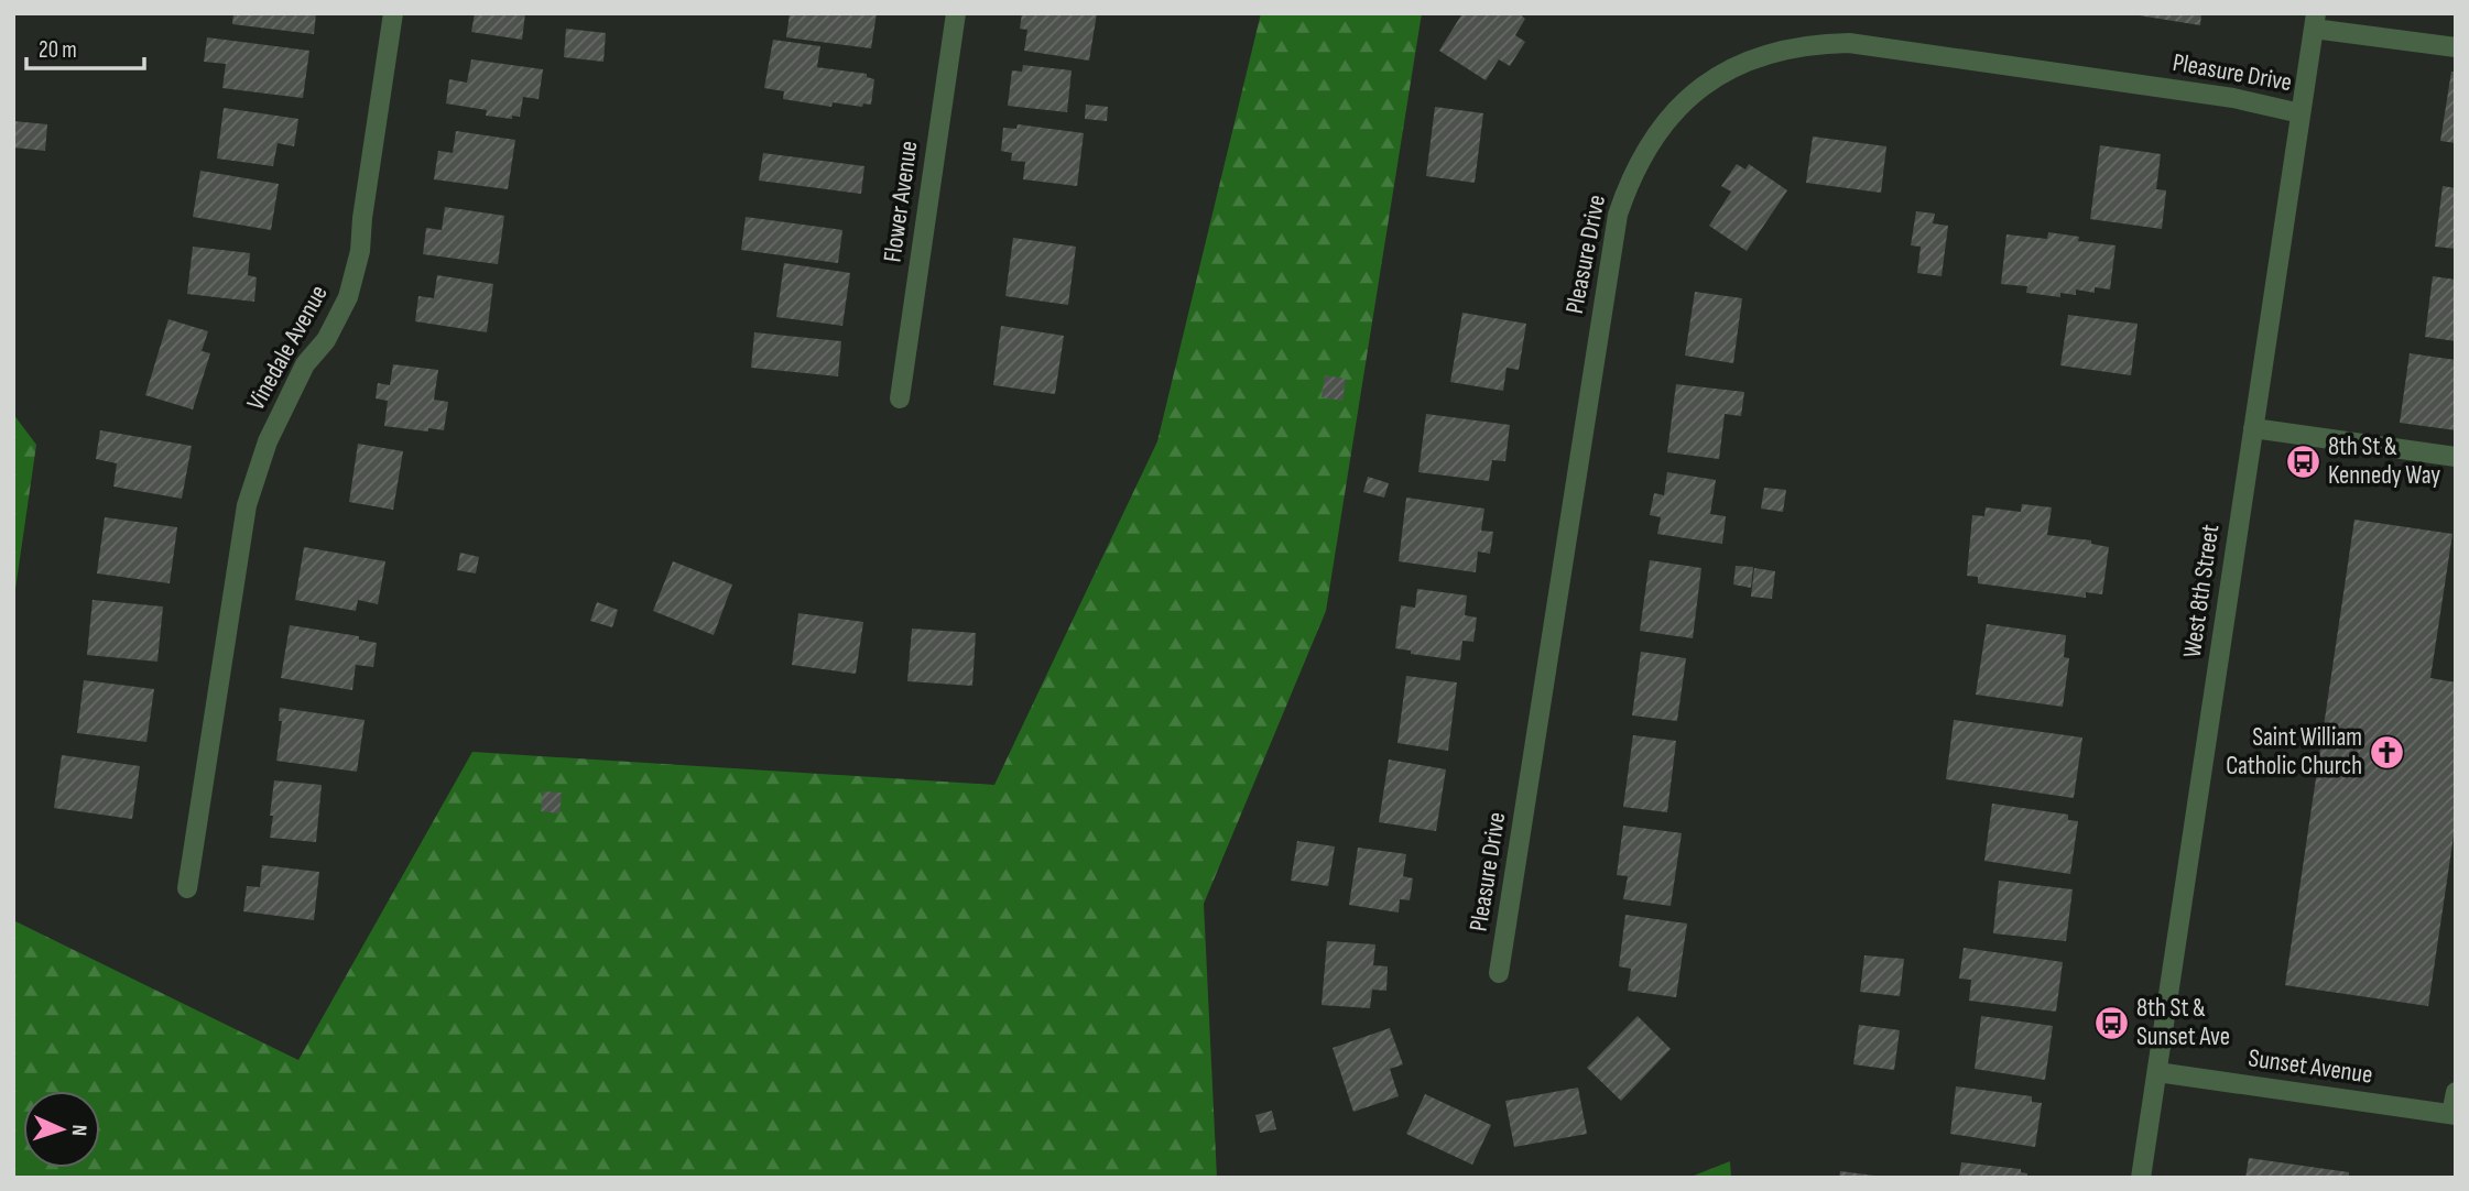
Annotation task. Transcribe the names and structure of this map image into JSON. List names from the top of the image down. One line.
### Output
{"streets":{"street":["Pleasure Drive","Flower Avenue","Vinedale Avenue","West 8th Street","Sunset Avenue"]},"crossings":[["Pleasure Drive","West 8th Street"],["West 8th Street","Sunset Avenue"]],"places":{"bus stop":["8th St & Kennedy Way","8th St & Sunset Ave"],"church":["Saint William Catholic Church"]},"scale_bar":"20 m","north":"right"}
